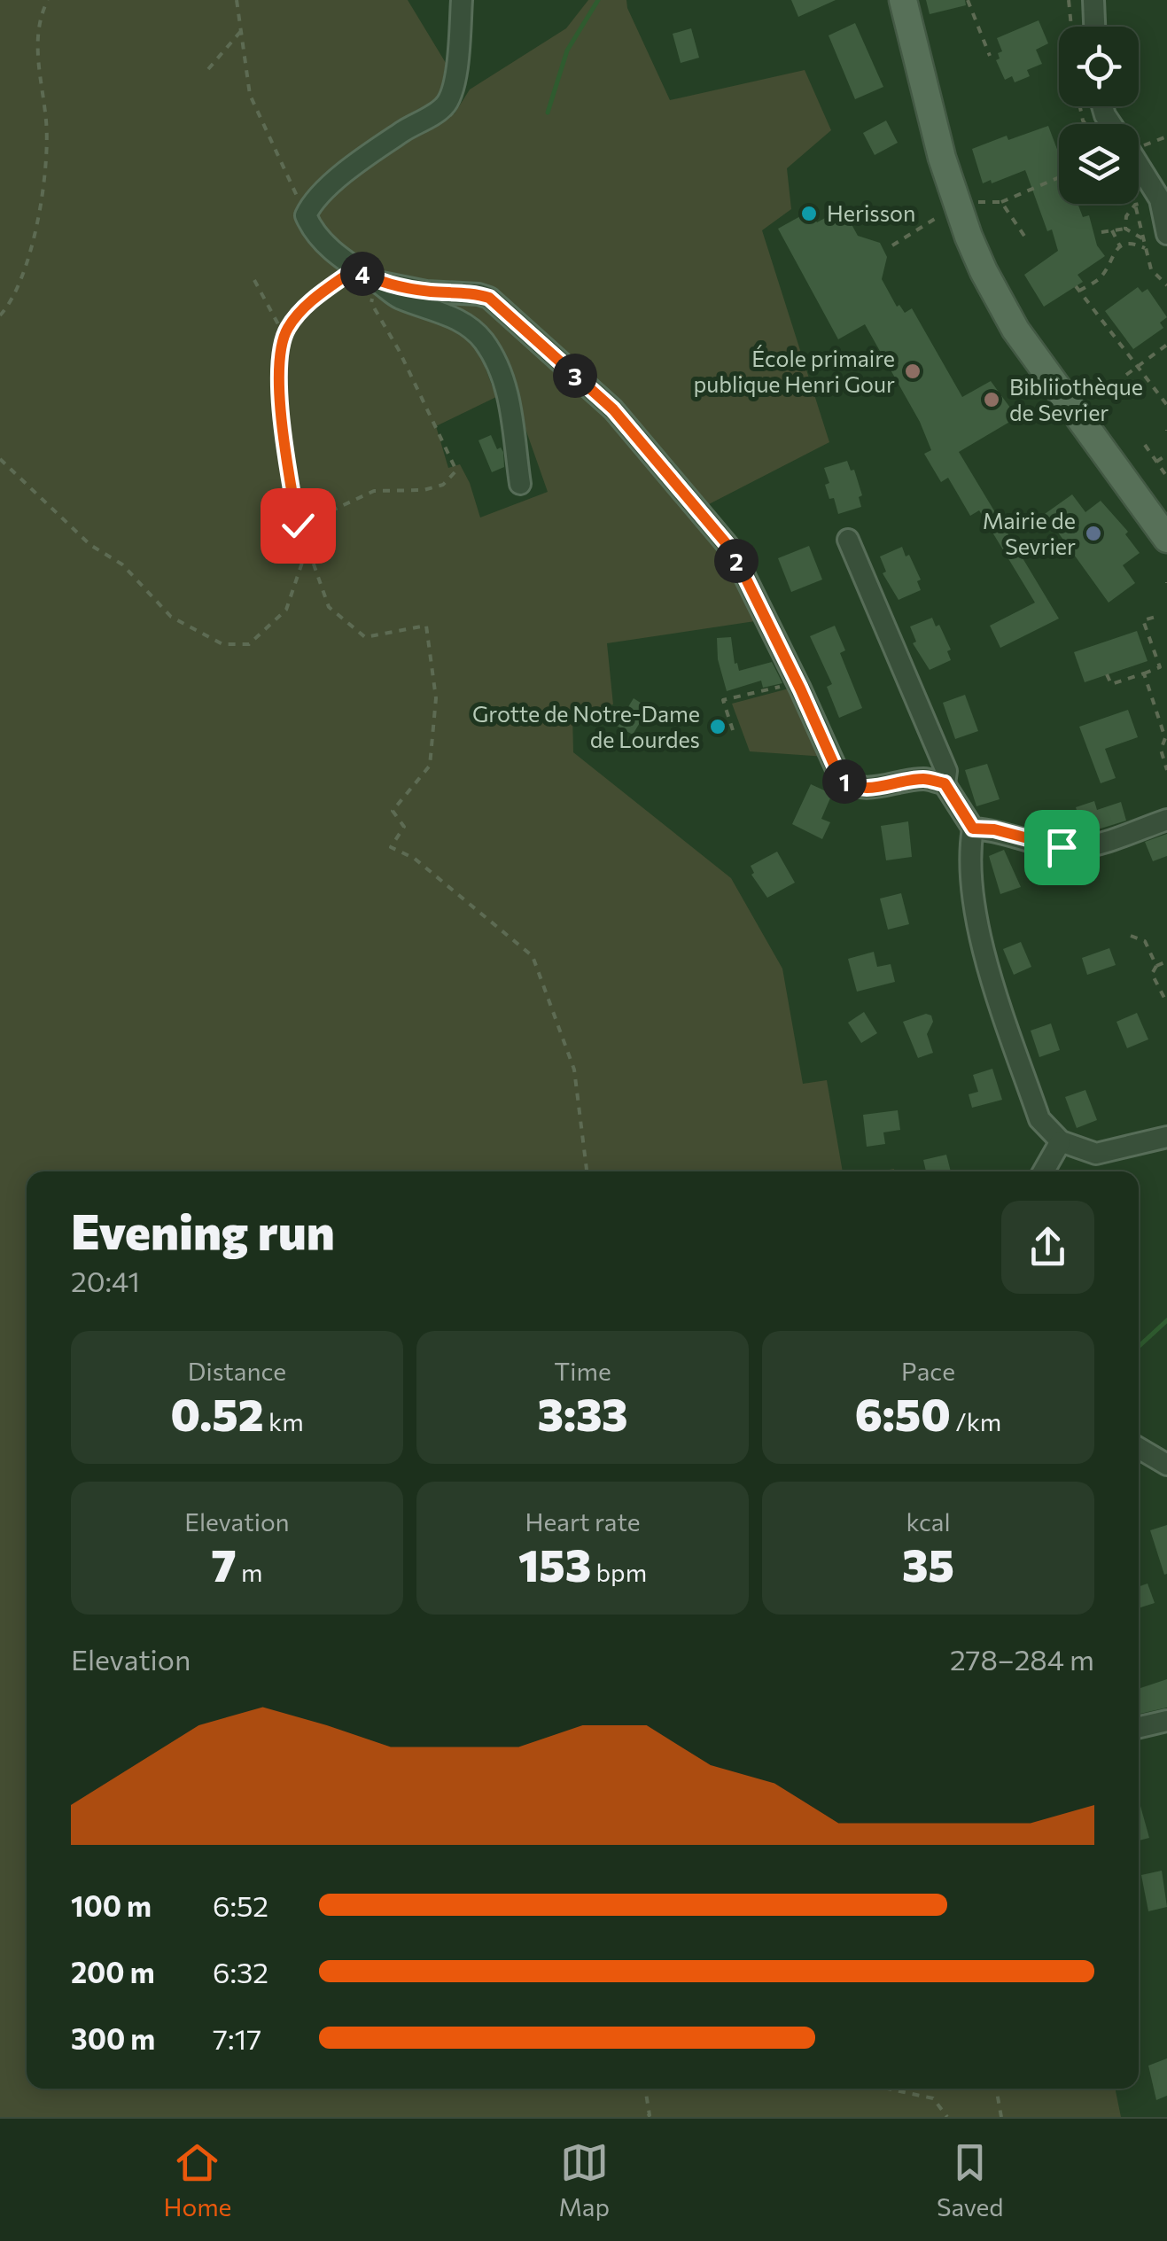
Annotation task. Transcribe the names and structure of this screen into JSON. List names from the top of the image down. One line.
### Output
{"places":["Herisson","École primaire publique Henri Gour","Bibliiothèque de Sevrier","Mairie de Sevrier","Grotte de Notre-Dame de Lourdes"],"page":{"pins":["4","3","2","1"],"heading":["Evening run","20:41"],"stats":[["Distance","0.52 km"],["Time","3:33"],["Pace","6:50 /km"],["Elevation","7 m"],["Heart rate","153 bpm"],["kcal","35"]],"chart":["Elevation","278–284 m"],"list":[{"name":"100 m","note":"6:52"},{"name":"200 m","note":"6:32"},{"name":"300 m","note":"7:17"}],"tabs":["Home","Map","Saved"]}}
